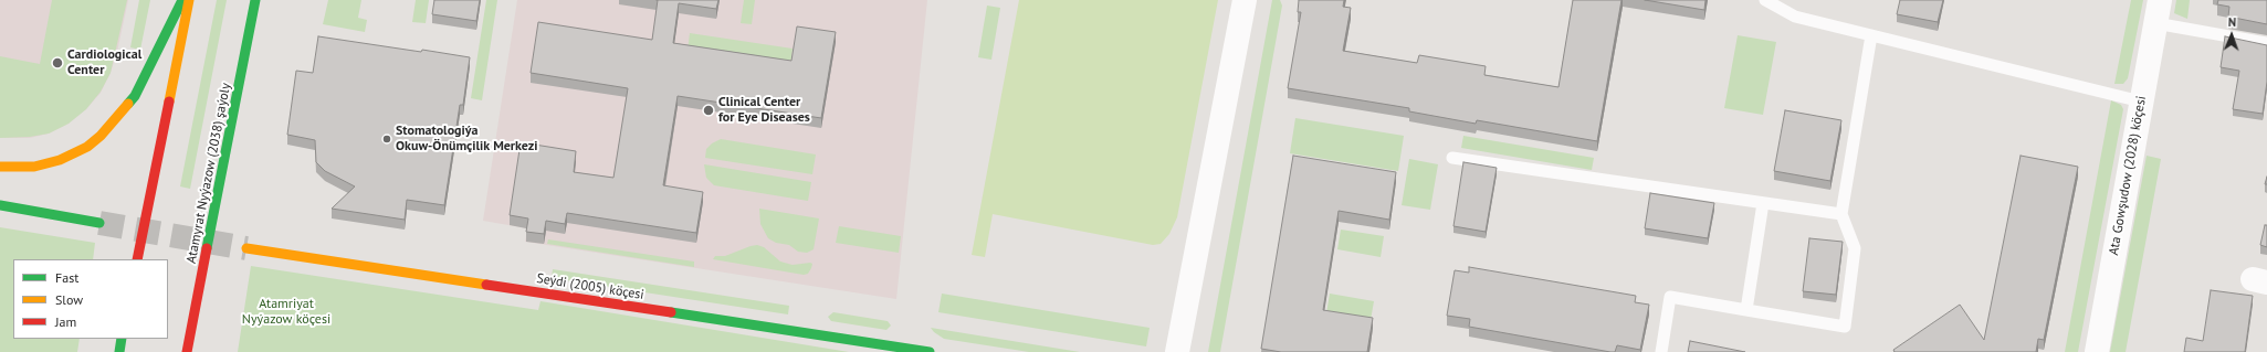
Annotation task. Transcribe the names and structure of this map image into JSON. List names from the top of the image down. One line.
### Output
{"streets":{"street":["Atamyrat Nyýazow (2038) şaýoly","Ata Gowşudow (2028) köçesi","Seýdi (2005) köçesi"]},"parks":["Atamriyat Nyýazow köçesi"],"places":["Cardiological Center","Clinical Center for Eye Diseases","Stomatologiýa Okuw-Önümçilik Merkezi"],"legend":["Fast","Slow","Jam"],"north":"top"}
